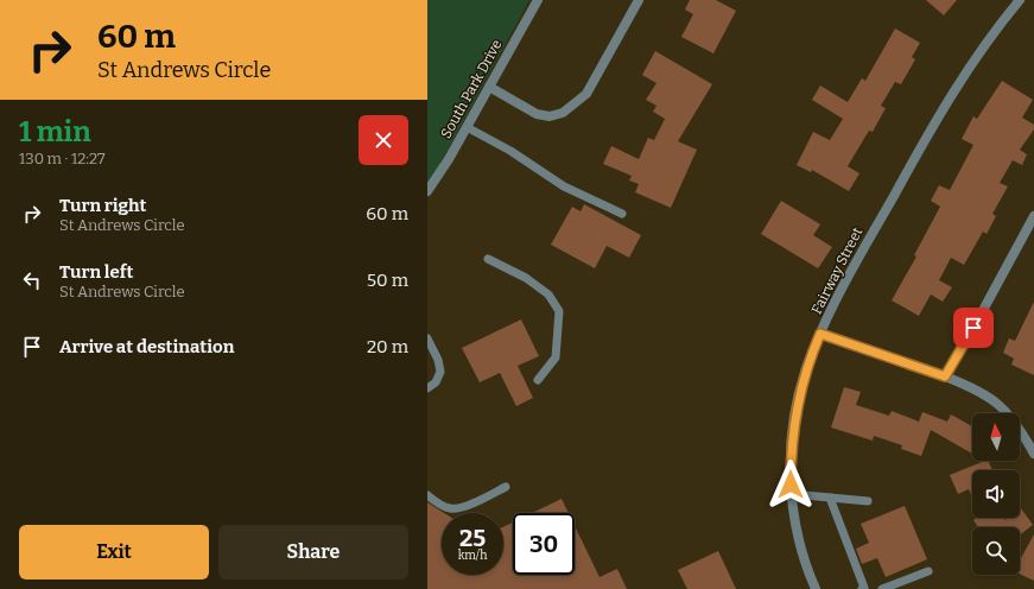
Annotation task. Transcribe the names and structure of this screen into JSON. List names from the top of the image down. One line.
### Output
{"streets":{"street":["South Park Drive","Fairway Street"]},"north":"top","page":{"turn":["60 m","St Andrews Circle"],"heading":["1 min","130 m · 12:27"],"list":[{"name":"Turn right","note":"St Andrews Circle","value":"60 m"},{"name":"Turn left","note":"St Andrews Circle","value":"50 m"},{"name":"Arrive at destination","value":"20 m"}],"speed":"25 km/h","limit":"30","buttons":["Exit","Share"]}}
